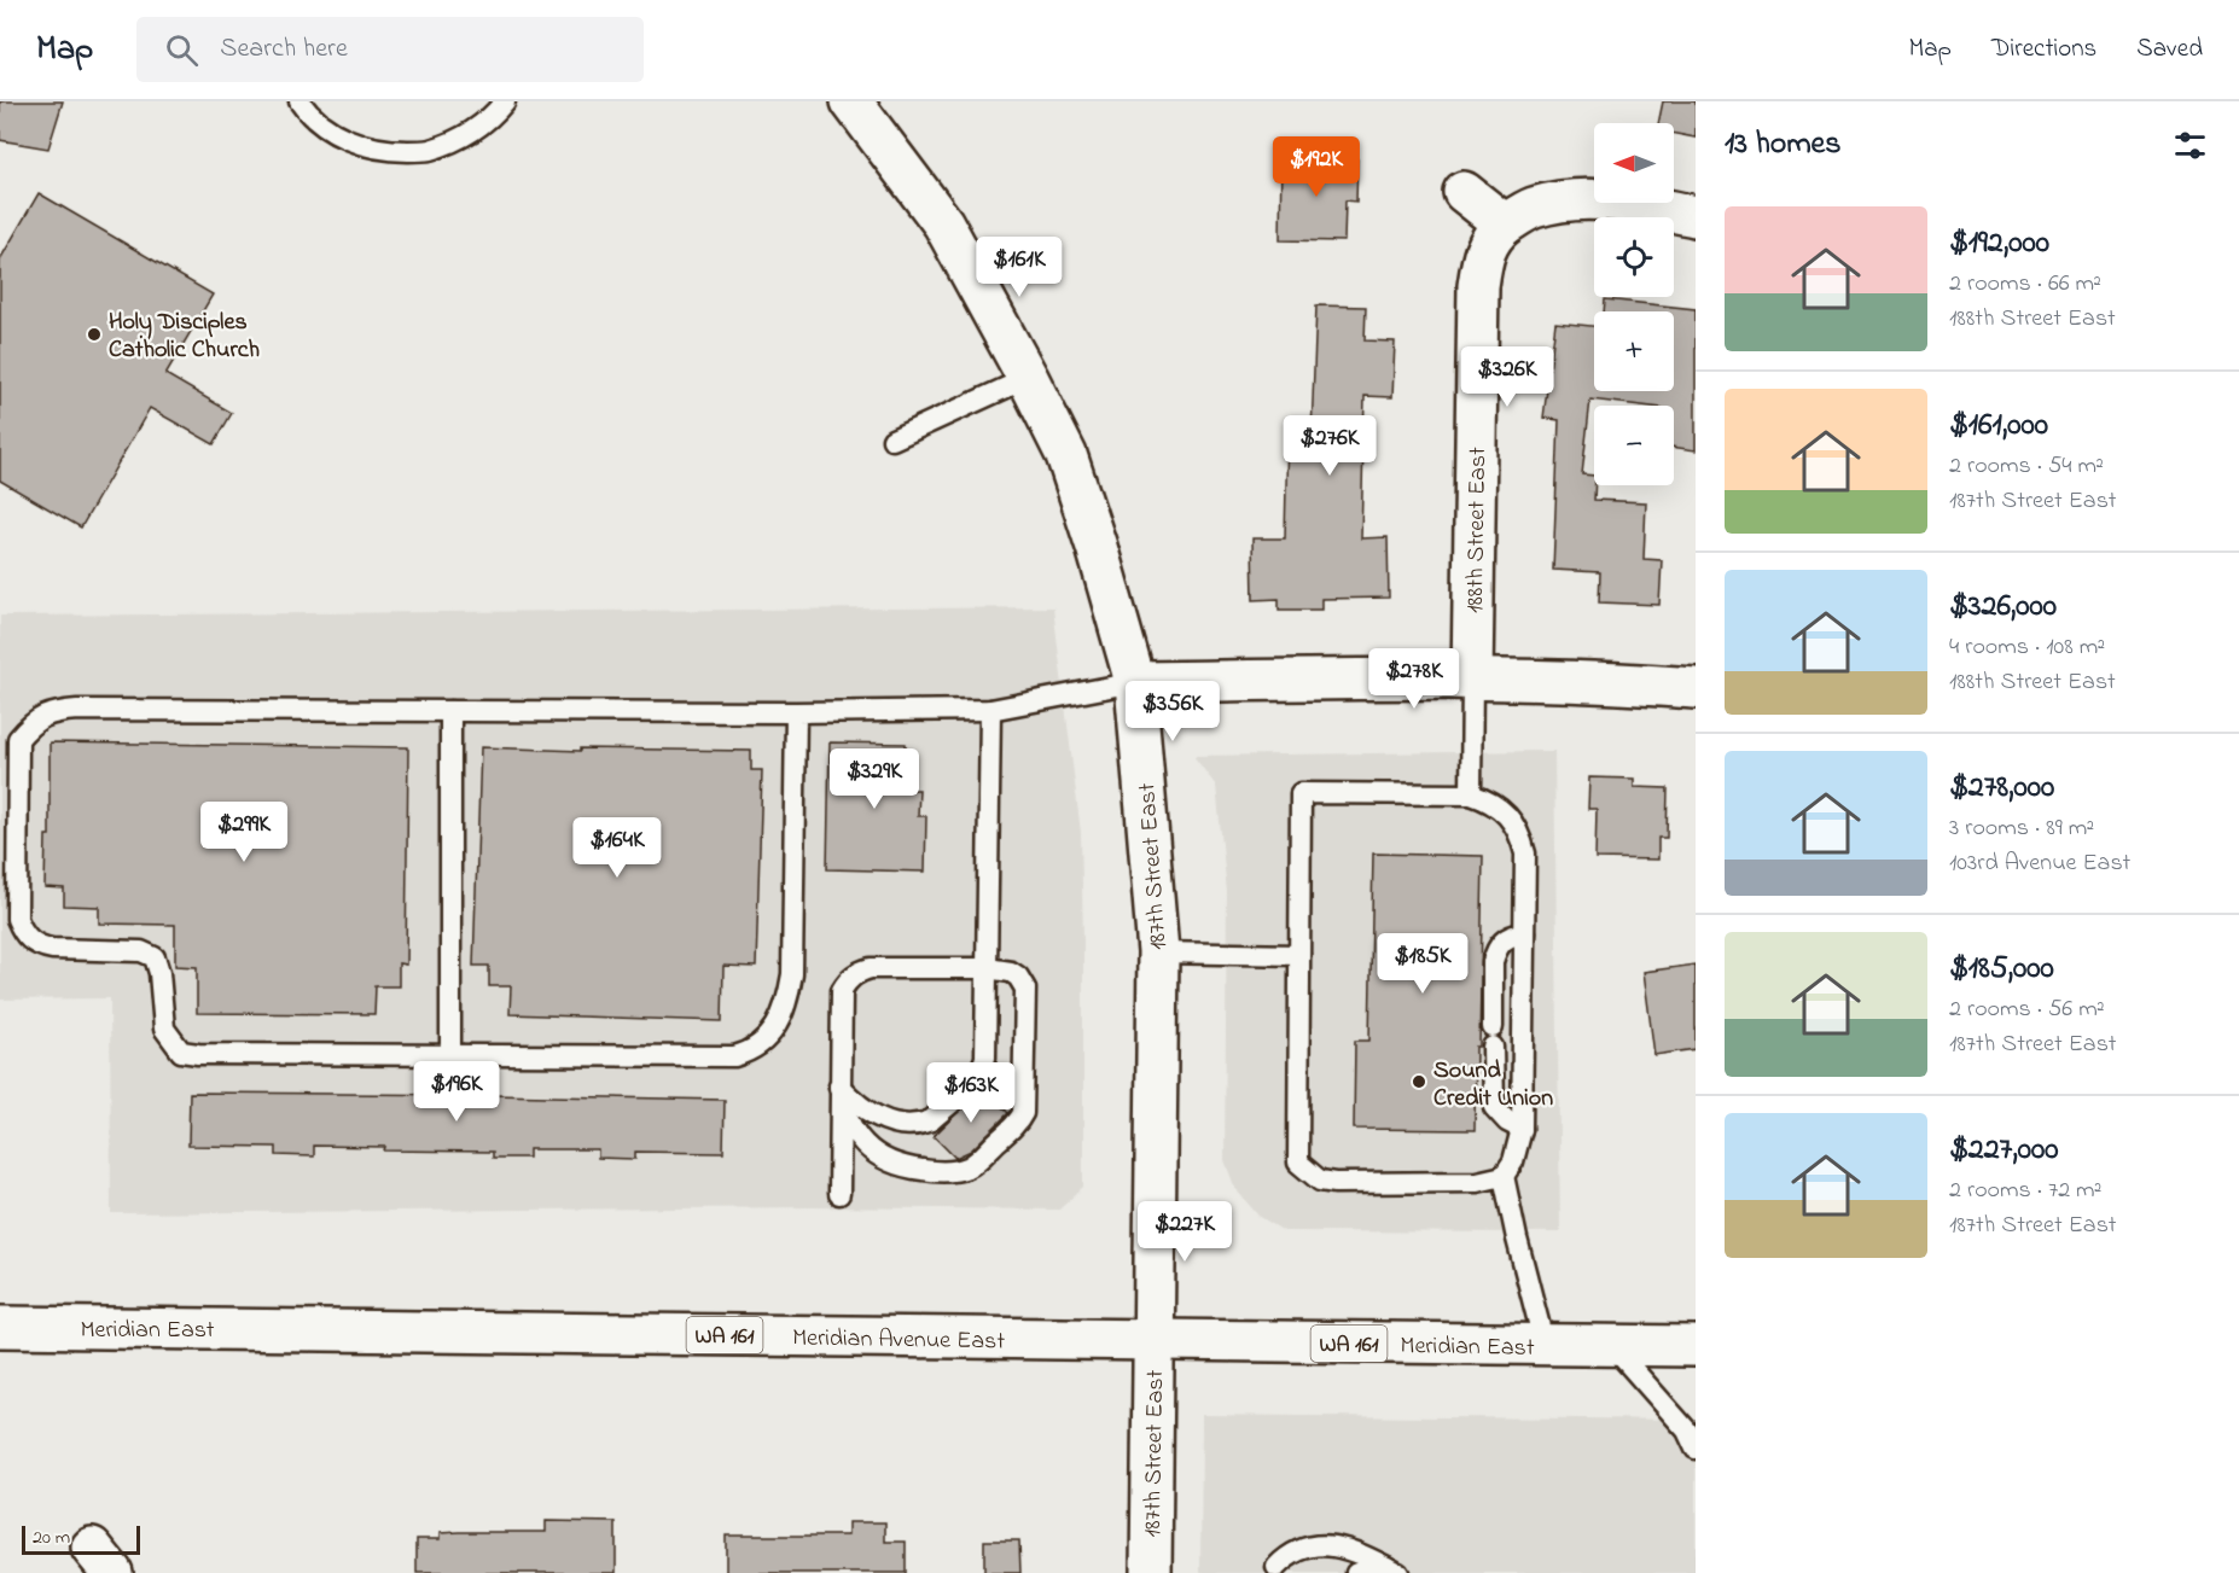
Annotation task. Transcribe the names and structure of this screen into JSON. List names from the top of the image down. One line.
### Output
{"streets":{"street":["188th Street East","187th Street East","Meridian East","WA 161","Meridian Avenue East"]},"crossings":[["187th Street East","Meridian East"],["187th Street East","Meridian Avenue East"],["Meridian East","Meridian Avenue East"]],"places":["Holy Disciples Catholic Church","Sound Credit Union"],"scale_bar":"20 m","north":"left","page":{"header":"Map","search":"Search here","nav":["Map","Directions","Saved"],"heading":"13 homes","map_buttons":["+","−"],"price":["$192K","$161K","$326K","$276K","$278K","$356K","$329K","$299K","$164K","$185K","$196K","$163K","$227K"],"list":[{"name":"$192,000","note":"2 rooms · 66 m² · 188th Street East"},{"name":"$161,000","note":"2 rooms · 54 m² · 187th Street East"},{"name":"$326,000","note":"4 rooms · 108 m² · 188th Street East"},{"name":"$278,000","note":"3 rooms · 89 m² · 103rd Avenue East"},{"name":"$185,000","note":"2 rooms · 56 m² · 187th Street East"},{"name":"$227,000","note":"2 rooms · 72 m² · 187th Street East"}],"scale":"20 m"}}
